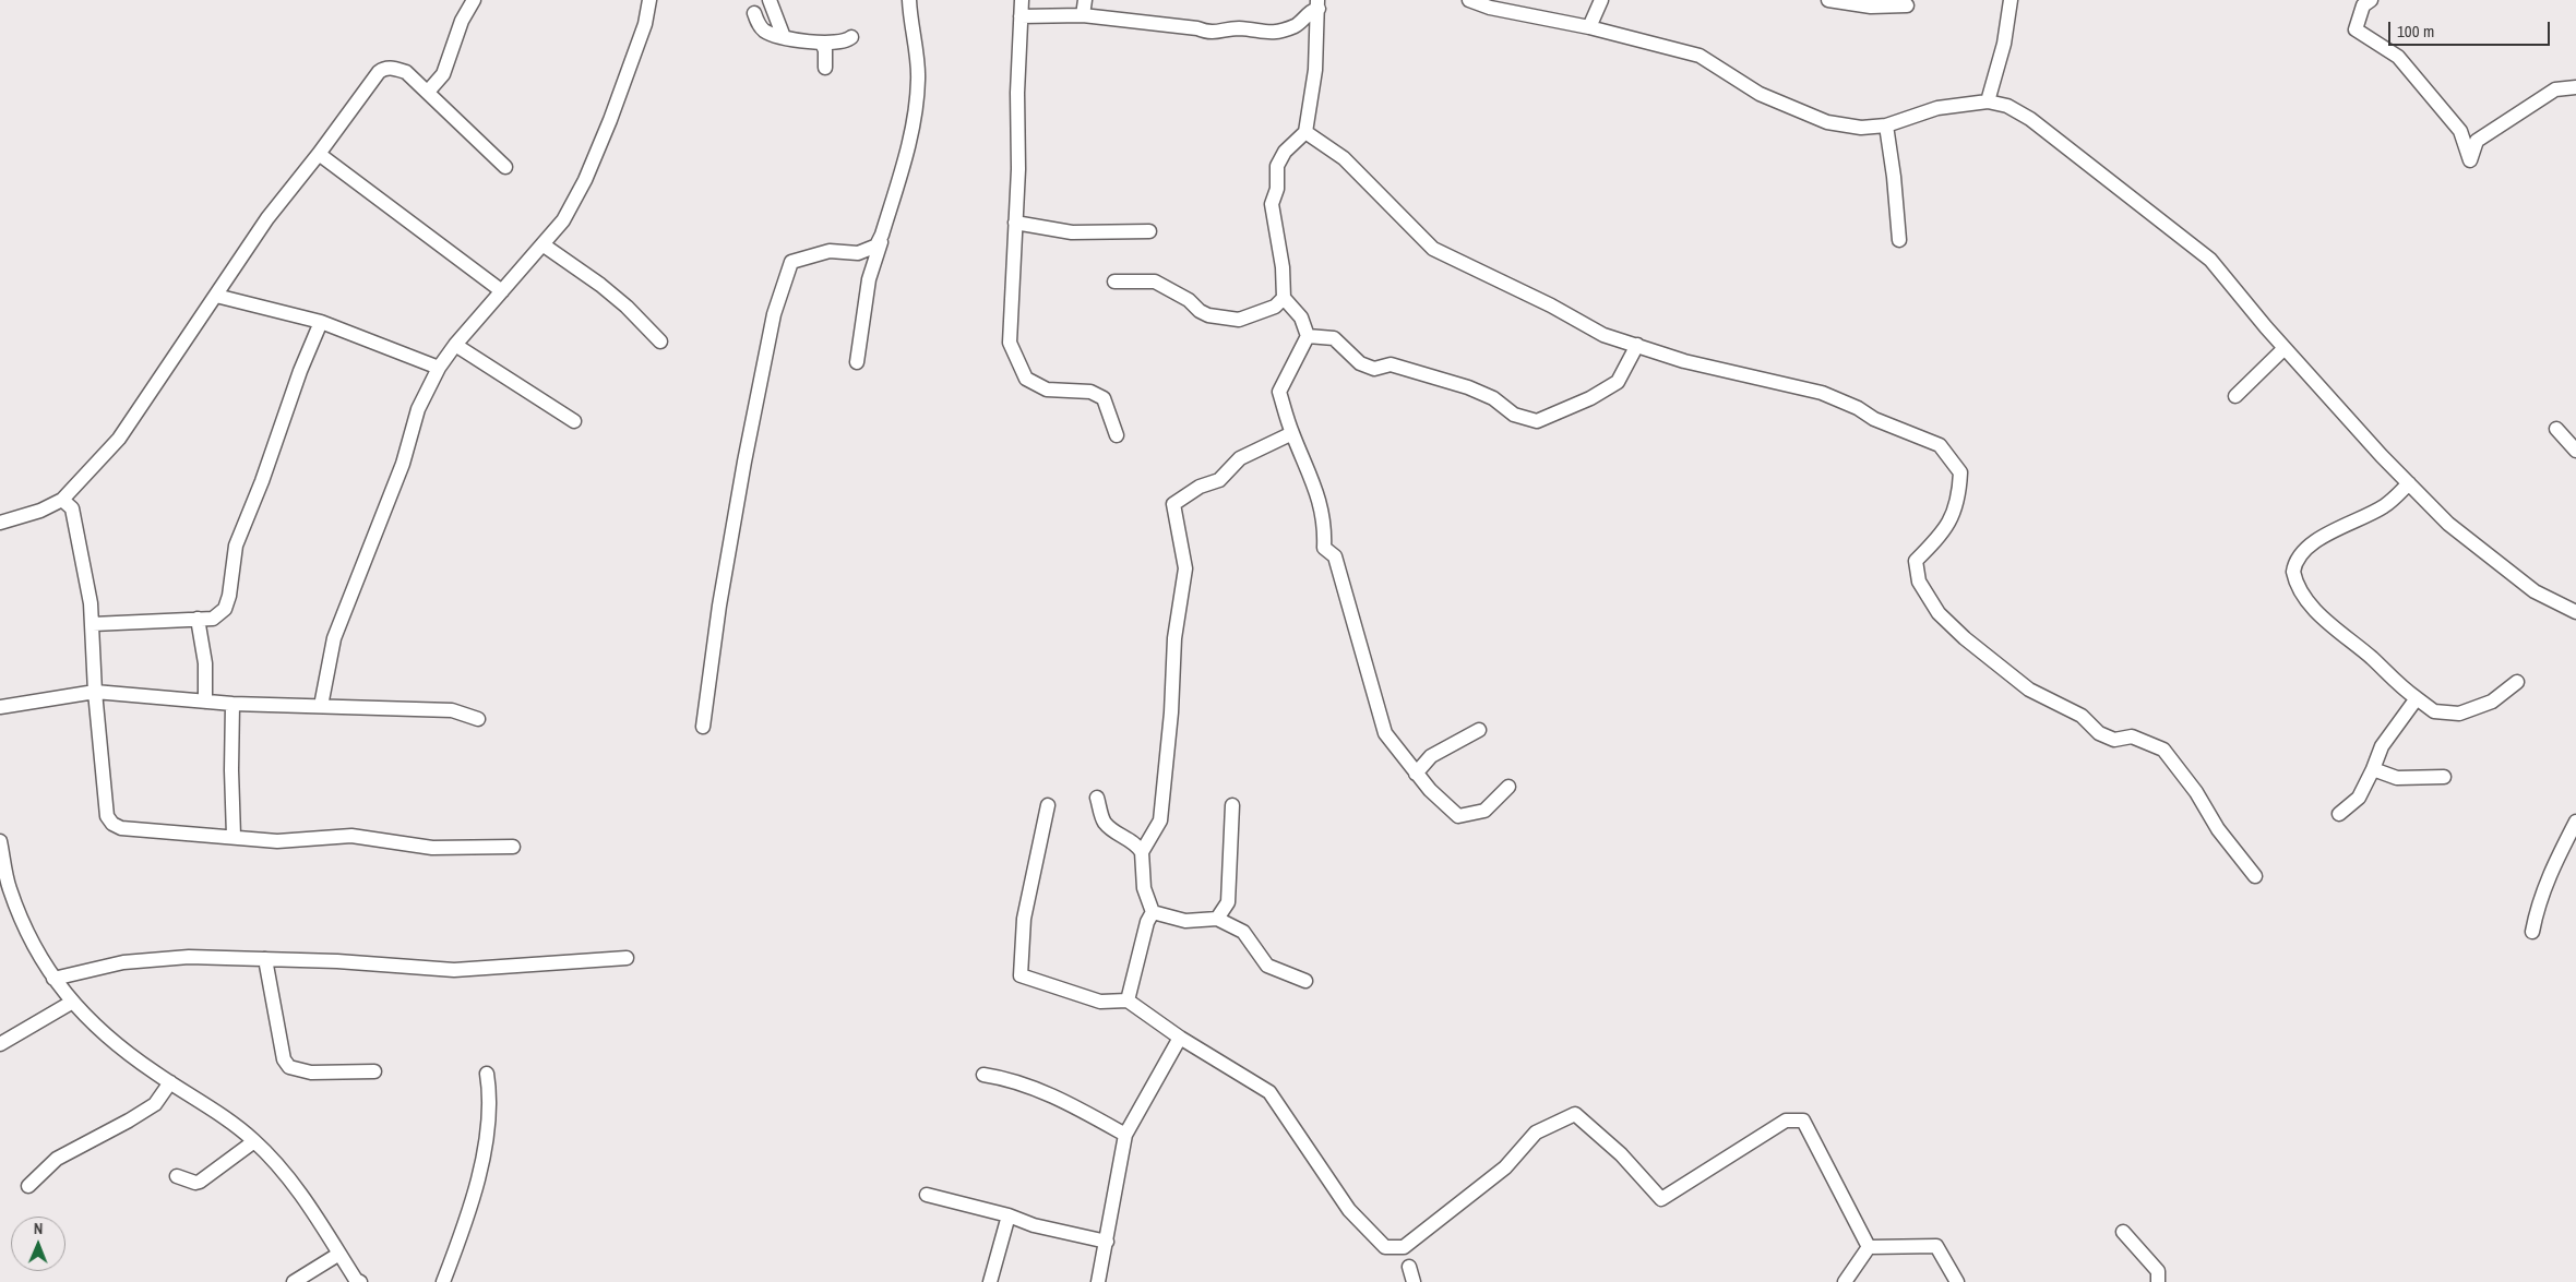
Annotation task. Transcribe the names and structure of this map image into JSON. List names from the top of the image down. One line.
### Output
{"scale_bar":"100 m","north":"top"}
